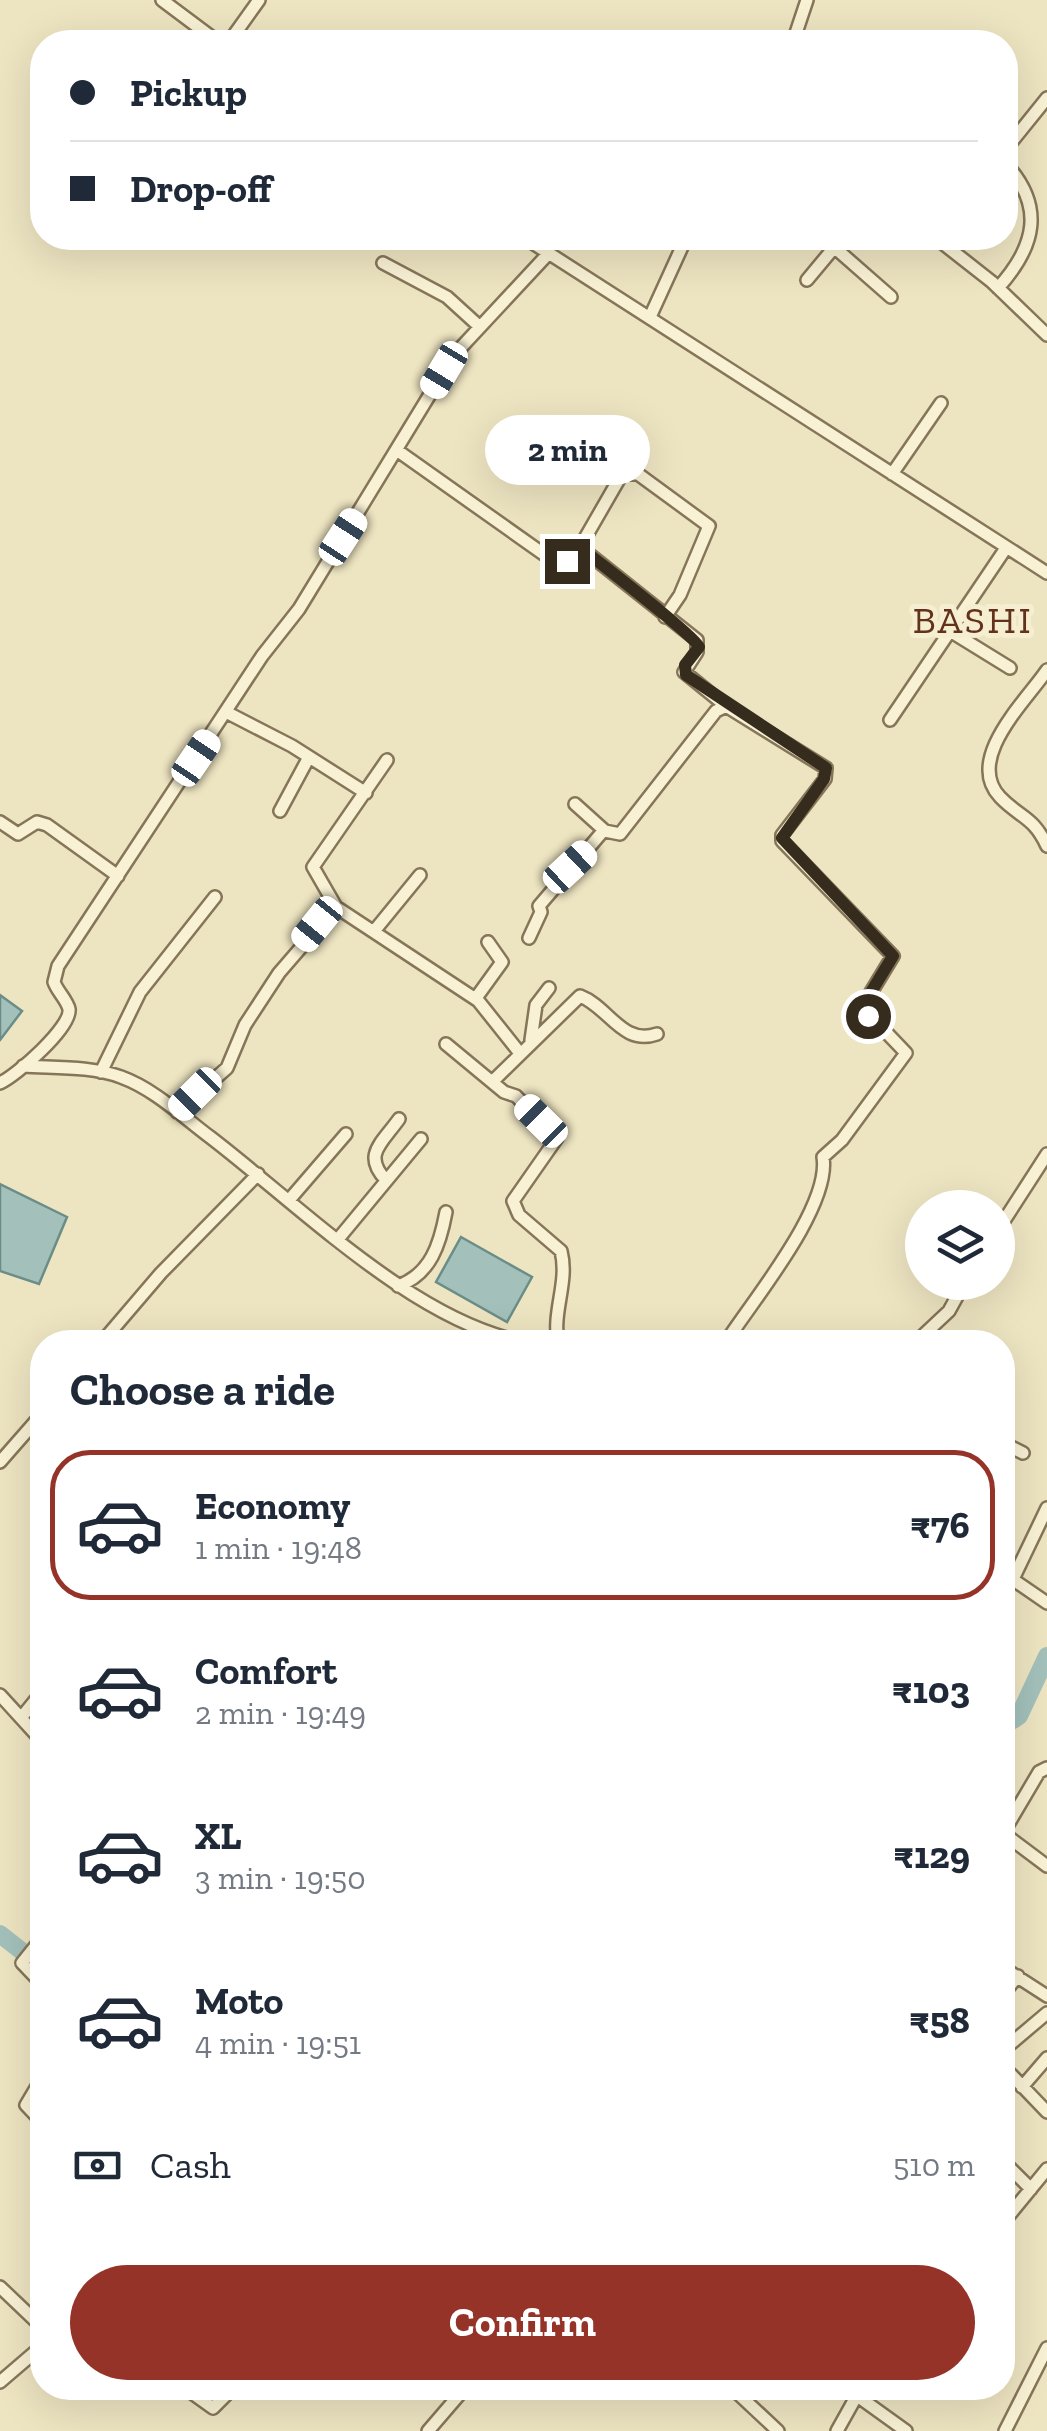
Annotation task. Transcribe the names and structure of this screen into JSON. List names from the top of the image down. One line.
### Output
{"districts":["BASHI"],"page":{"banner":["Pickup","Drop-off"],"bubble":"2 min","heading":"Choose a ride","list":[{"name":"Economy","note":"1 min · 19:48","value":"₹76"},{"name":"Comfort","note":"2 min · 19:49","value":"₹103"},{"name":"XL","note":"3 min · 19:50","value":"₹129"},{"name":"Moto","note":"4 min · 19:51","value":"₹58"}],"pay":["Cash","510 m"],"buttons":"Confirm"}}
